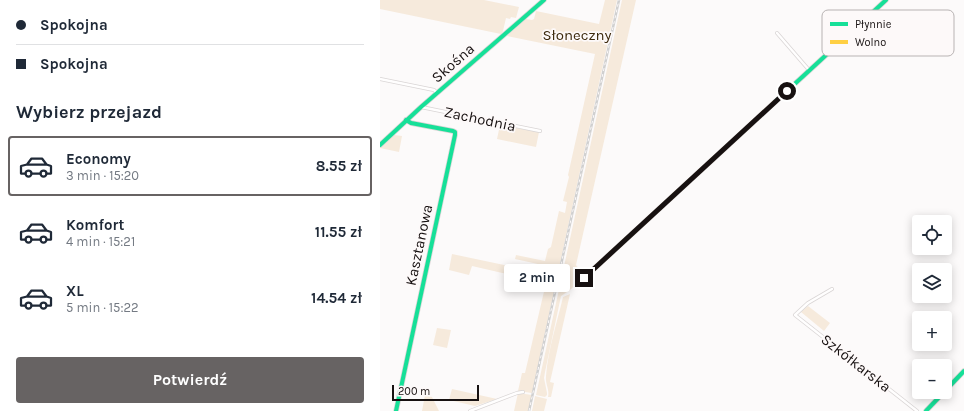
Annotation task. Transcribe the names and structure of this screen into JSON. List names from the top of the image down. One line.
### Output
{"streets":{"street":["Skośna","Zachodnia","Kasztanowa","Szkółkarska"]},"crossings":[["Skośna","Zachodnia"],["Skośna","Kasztanowa"]],"parks":["Słoneczny"],"legend":["Płynnie","Wolno"],"scale_bar":"200 m","page":{"banner":["Spokojna","Spokojna"],"heading":"Wybierz przejazd","list":[{"name":"Economy","note":"3 min · 15:20","value":"8.55 zł"},{"name":"Komfort","note":"4 min · 15:21","value":"11.55 zł"},{"name":"XL","note":"5 min · 15:22","value":"14.54 zł"}],"map_buttons":["+","−"],"bubble":"2 min","buttons":"Potwierdź","scale":"200 m"}}
